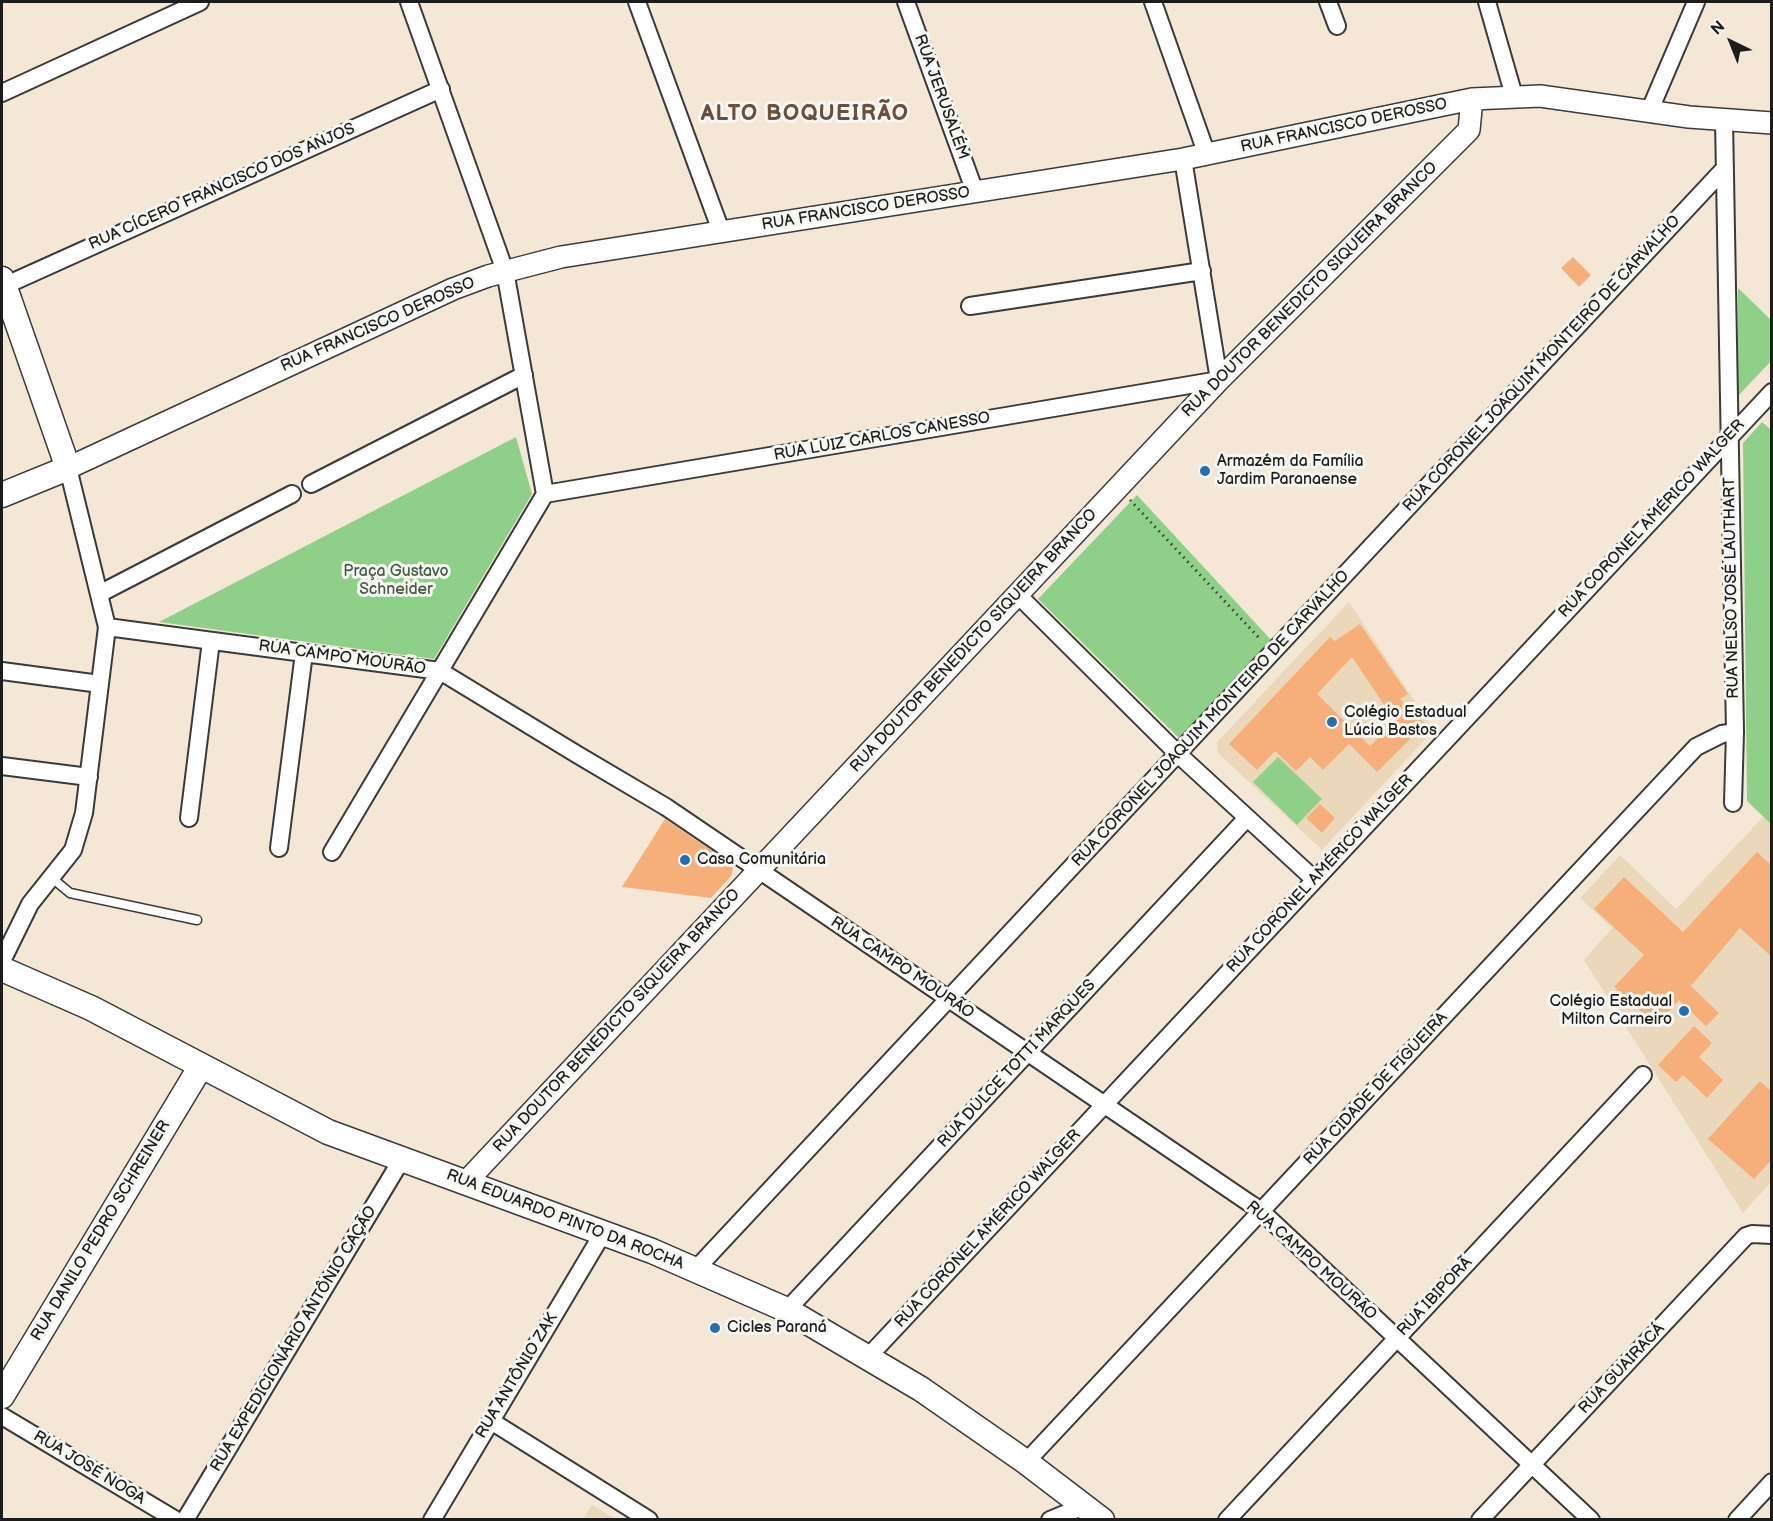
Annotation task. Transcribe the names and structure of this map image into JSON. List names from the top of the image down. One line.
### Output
{"streets":{"main road":["RUA FRANCISCO DEROSSO","RUA EDUARDO PINTO DA ROCHA","RUA DANILO PEDRO SCHREINER"],"street":["RUA JERUSALÉM","RUA CÍCERO FRANCISCO DOS ANJOS","RUA DOUTOR BENEDICTO SIQUEIRA BRANCO","RUA CORONEL JOAQUIM MONTEIRO DE CARVALHO","RUA LUIZ CARLOS CANESSO","RUA CORONEL AMÉRICO WALGER","RUA NELSO JOSÉ LAUTHART","RUA CAMPO MOURÃO","RUA DULCE TOTTI MARQUES","RUA CIDADE DE FIGUEIRA","RUA IBIPORÃ","RUA EXPEDICIONÁRIO ANTÔNIO CAÇÃO","RUA GUAIRACÁ","RUA ANTÔNIO ZAK","RUA JOSÉ NOGA"]},"crossings":[["RUA JERUSALÉM","RUA FRANCISCO DEROSSO"],["RUA FRANCISCO DEROSSO","RUA DOUTOR BENEDICTO SIQUEIRA BRANCO"],["RUA FRANCISCO DEROSSO","RUA NELSO JOSÉ LAUTHART"],["RUA DOUTOR BENEDICTO SIQUEIRA BRANCO","RUA LUIZ CARLOS CANESSO"],["RUA DOUTOR BENEDICTO SIQUEIRA BRANCO","RUA CAMPO MOURÃO"],["RUA DOUTOR BENEDICTO SIQUEIRA BRANCO","RUA EDUARDO PINTO DA ROCHA"],["RUA CORONEL JOAQUIM MONTEIRO DE CARVALHO","RUA NELSO JOSÉ LAUTHART"],["RUA CORONEL JOAQUIM MONTEIRO DE CARVALHO","RUA CAMPO MOURÃO"],["RUA CORONEL JOAQUIM MONTEIRO DE CARVALHO","RUA EDUARDO PINTO DA ROCHA"],["RUA CORONEL AMÉRICO WALGER","RUA NELSO JOSÉ LAUTHART"],["RUA CORONEL AMÉRICO WALGER","RUA CAMPO MOURÃO"],["RUA CORONEL AMÉRICO WALGER","RUA EDUARDO PINTO DA ROCHA"],["RUA NELSO JOSÉ LAUTHART","RUA CIDADE DE FIGUEIRA"],["RUA CAMPO MOURÃO","RUA DULCE TOTTI MARQUES"],["RUA CAMPO MOURÃO","RUA CIDADE DE FIGUEIRA"],["RUA CAMPO MOURÃO","RUA IBIPORÃ"],["RUA CAMPO MOURÃO","RUA GUAIRACÁ"],["RUA DULCE TOTTI MARQUES","RUA EDUARDO PINTO DA ROCHA"],["RUA CIDADE DE FIGUEIRA","RUA EDUARDO PINTO DA ROCHA"],["RUA EDUARDO PINTO DA ROCHA","RUA DANILO PEDRO SCHREINER"],["RUA EDUARDO PINTO DA ROCHA","RUA EXPEDICIONÁRIO ANTÔNIO CAÇÃO"],["RUA EDUARDO PINTO DA ROCHA","RUA ANTÔNIO ZAK"]],"districts":["ALTO BOQUEIRÃO"],"parks":["Praça Gustavo Schneider"],"places":["Armazém da Família Jardim Paranaense","Colégio Estadual Lúcia Bastos","Casa Comunitária","Colégio Estadual Milton Carneiro","Cicles Paraná"],"north":"top left"}
